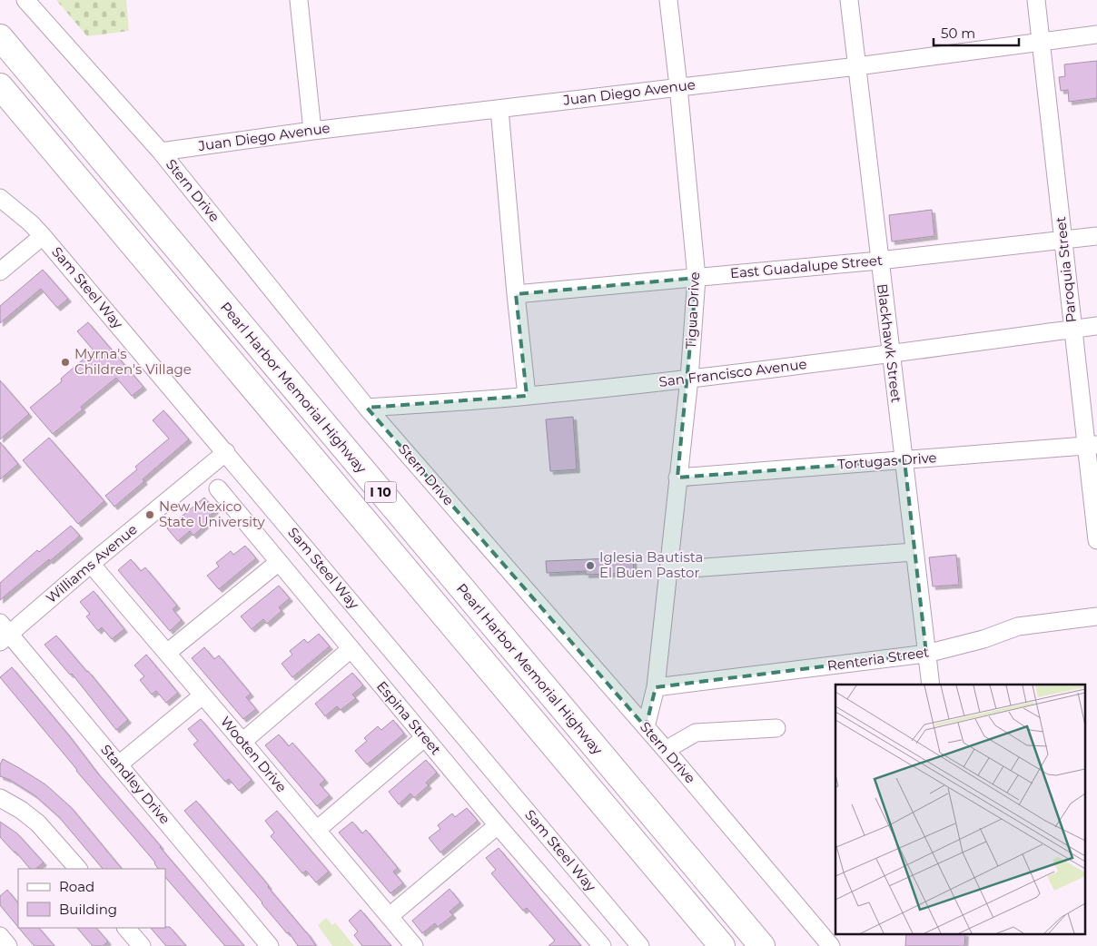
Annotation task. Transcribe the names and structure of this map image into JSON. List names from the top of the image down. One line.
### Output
{"streets":{"highway":["Pearl Harbor Memorial Highway","I 10"],"street":["Juan Diego Avenue","Stern Drive","East Guadalupe Street","Paroquia Street","Sam Steel Way","Tigua Drive","Blackhawk Street","San Francisco Avenue","Tortugas Drive","Williams Avenue","Renteria Street","Espina Street","Wooten Drive","Standley Drive"]},"crossings":[["Juan Diego Avenue","Stern Drive"],["Juan Diego Avenue","Paroquia Street"],["Juan Diego Avenue","Tigua Drive"],["Juan Diego Avenue","Blackhawk Street"],["Stern Drive","Tigua Drive"],["Stern Drive","San Francisco Avenue"],["East Guadalupe Street","Paroquia Street"],["East Guadalupe Street","Tigua Drive"],["East Guadalupe Street","Blackhawk Street"],["Paroquia Street","San Francisco Avenue"],["Paroquia Street","Tortugas Drive"],["Sam Steel Way","Williams Avenue"],["Tigua Drive","San Francisco Avenue"],["Tigua Drive","Tortugas Drive"],["Tigua Drive","Renteria Street"],["Blackhawk Street","San Francisco Avenue"],["Blackhawk Street","Tortugas Drive"],["Blackhawk Street","Renteria Street"],["Williams Avenue","Wooten Drive"],["Williams Avenue","Standley Drive"]],"places":["Myrna's Children's Village","New Mexico State University","Iglesia Bautista El Buen Pastor"],"legend":["Road","Building"],"scale_bar":"50 m"}
